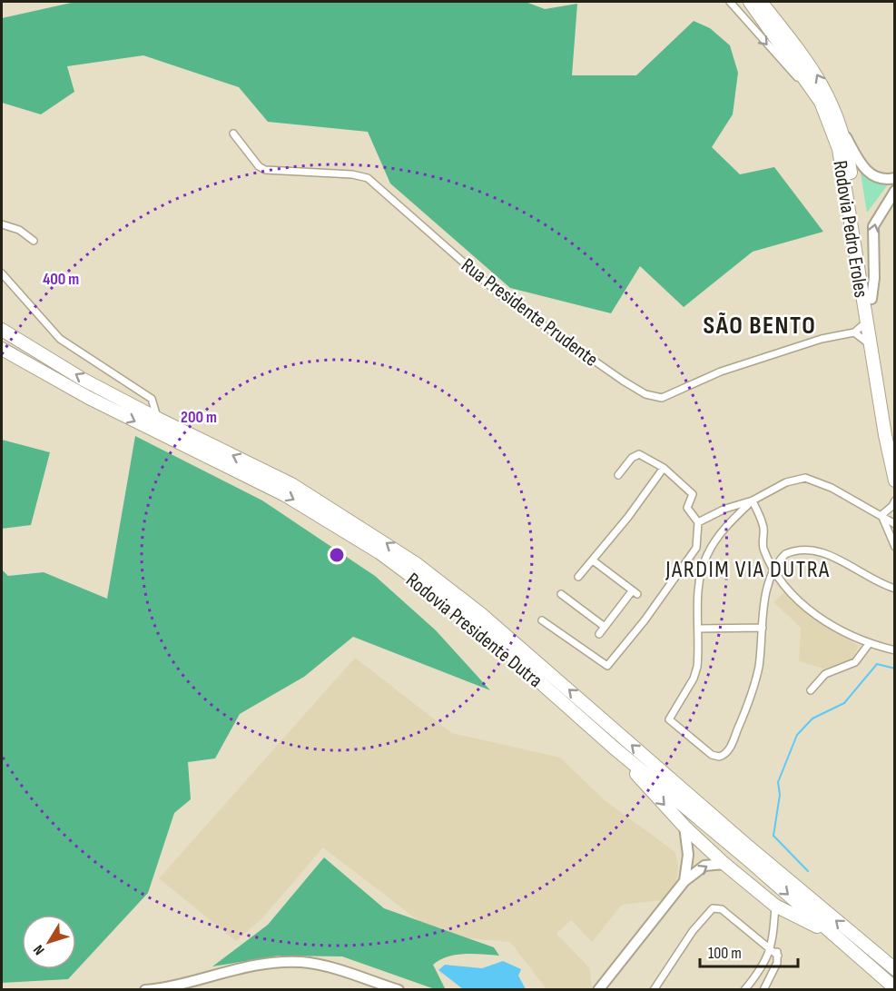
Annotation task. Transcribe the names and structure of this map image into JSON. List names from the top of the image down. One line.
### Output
{"streets":{"highway":["Rodovia Pedro Eroles","Rodovia Presidente Dutra"],"street":["Rua Presidente Prudente"]},"districts":["SÃO BENTO","JARDIM VIA DUTRA"],"scale_bar":"100 m","north":"bottom left","rings":["400 m","200 m"]}
